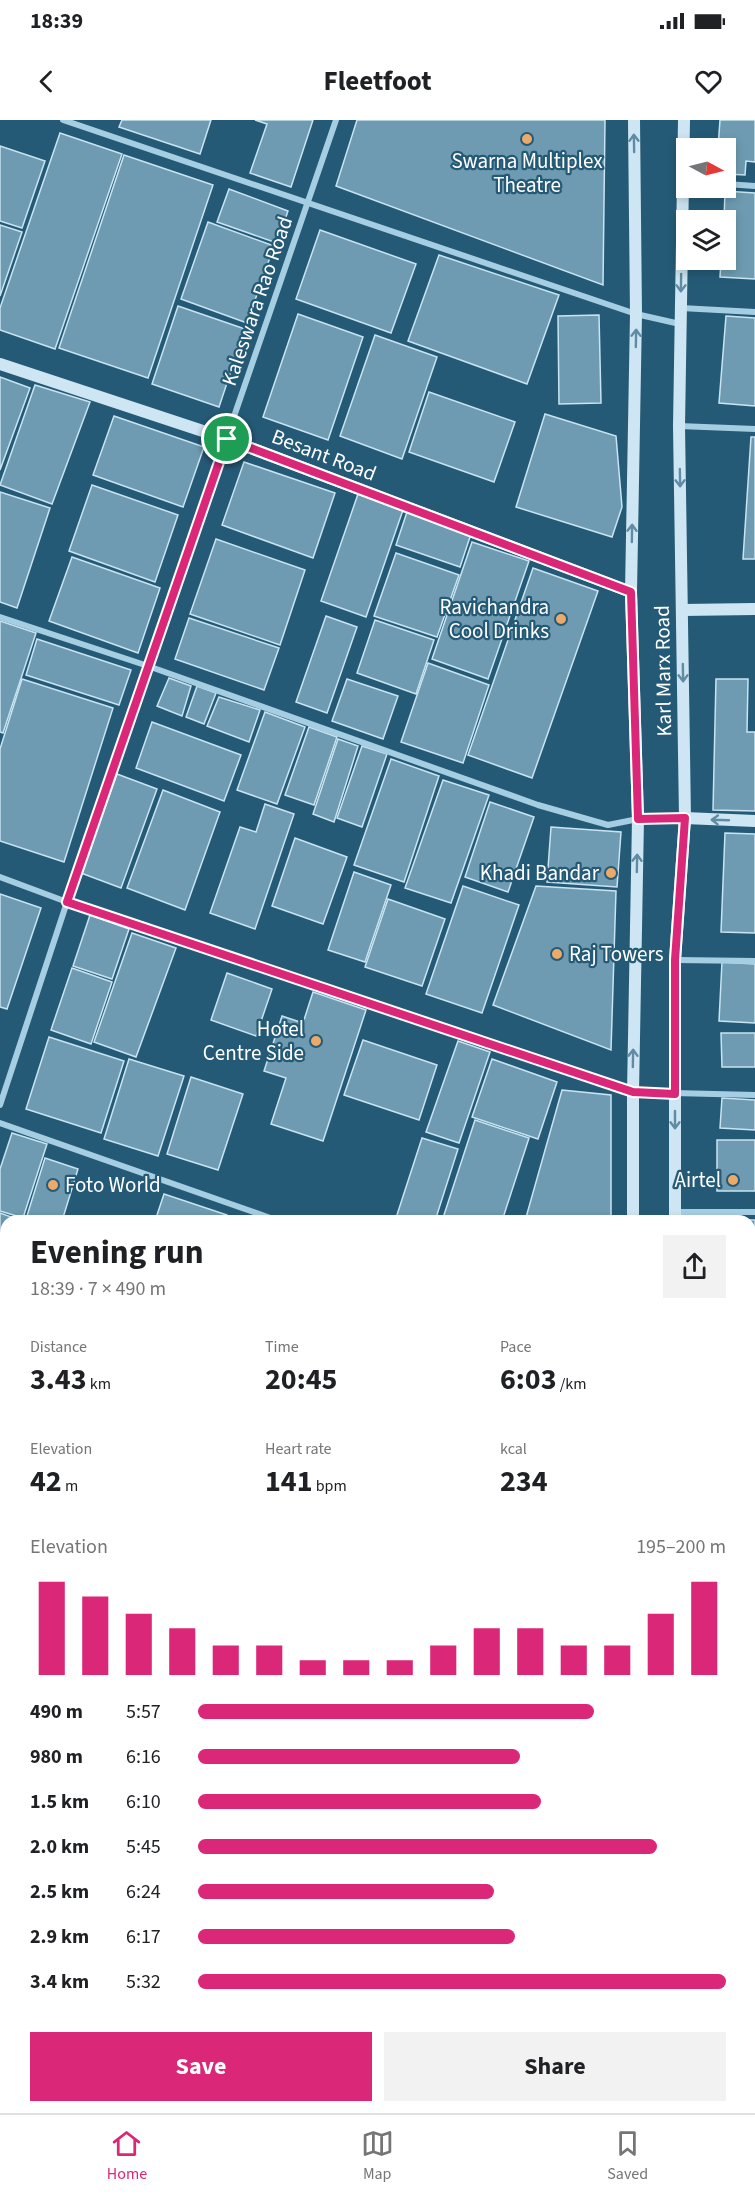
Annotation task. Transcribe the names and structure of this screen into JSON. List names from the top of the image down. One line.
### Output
{"streets":{"main road":["Besant Road","Karl Marx Road"],"street":["Kaleswara Rao Road"]},"crossings":[["Kaleswara Rao Road","Besant Road"],["Besant Road","Karl Marx Road"]],"places":["Swarna Multiplex Theatre","Ravichandra Cool Drinks","Khadi Bandar","Raj Towers","Hotel Centre Side","Airtel","Foto World"],"north":"right","page":{"status":"18:39","header":"Fleetfoot","heading":["Evening run","18:39 · 7 × 490 m"],"stats":[["Distance","3.43 km"],["Time","20:45"],["Pace","6:03 /km"],["Elevation","42 m"],["Heart rate","141 bpm"],["kcal","234"]],"chart":["Elevation","195–200 m"],"list":[{"name":"490 m","note":"5:57"},{"name":"980 m","note":"6:16"},{"name":"1.5 km","note":"6:10"},{"name":"2.0 km","note":"5:45"},{"name":"2.5 km","note":"6:24"},{"name":"2.9 km","note":"6:17"},{"name":"3.4 km","note":"5:32"}],"buttons":["Save","Share"],"tabs":["Home","Map","Saved"]}}
